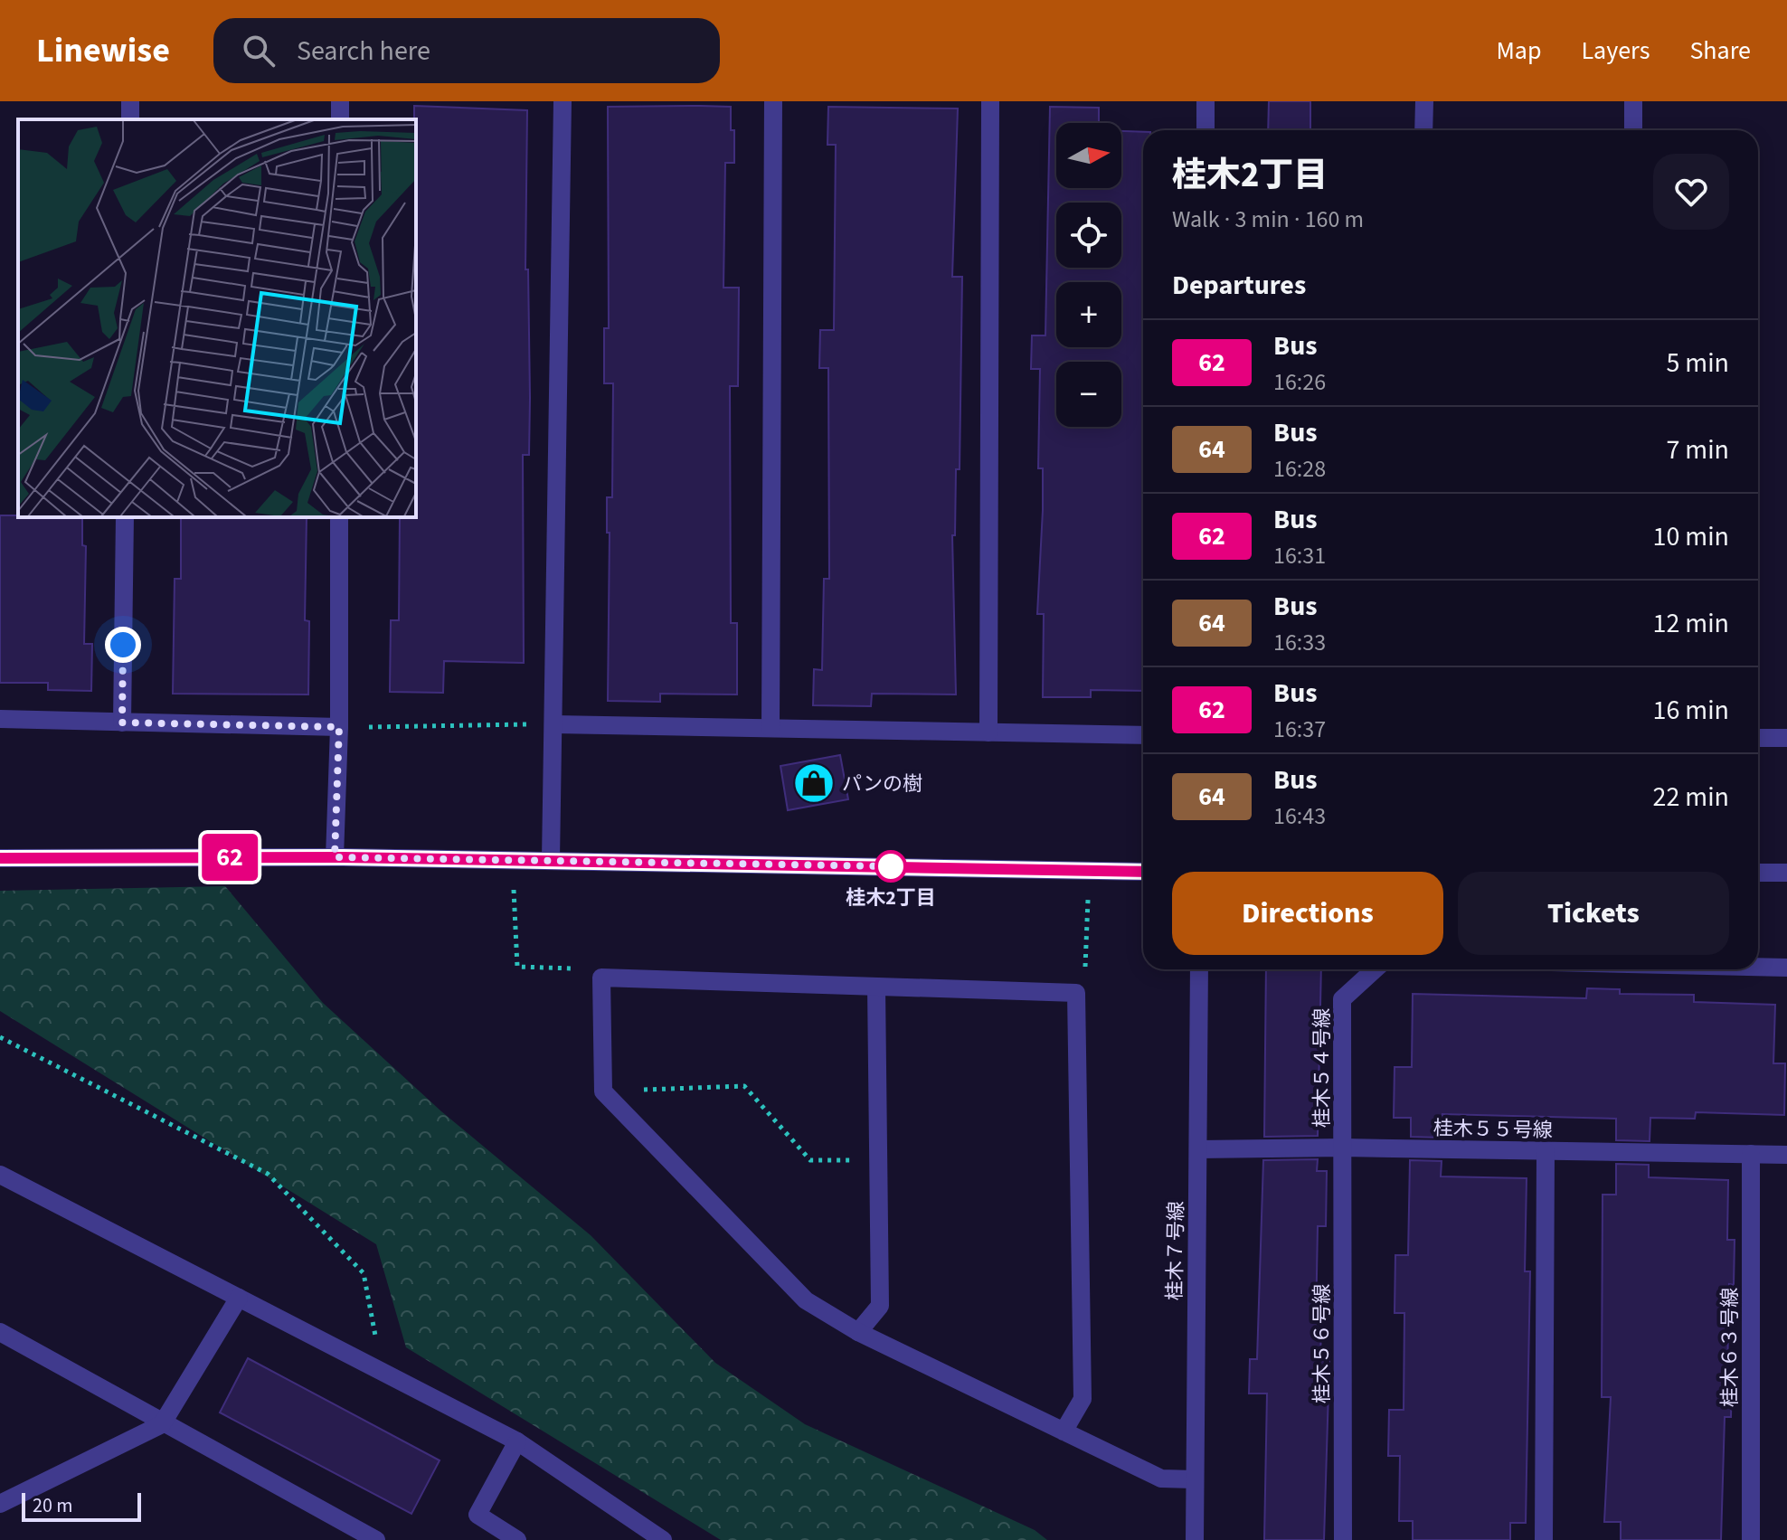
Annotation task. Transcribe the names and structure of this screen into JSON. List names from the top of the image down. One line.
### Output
{"streets":{"street":["桂木５４号線","桂木５５号線","桂木７号線","桂木５６号線","桂木６３号線"]},"crossings":[["桂木５４号線","桂木５５号線"],["桂木５４号線","桂木５６号線"],["桂木５５号線","桂木７号線"],["桂木５５号線","桂木５６号線"],["桂木５５号線","桂木６３号線"]],"places":{"shop":["パンの樹"],"other":["桂木2丁目"]},"lines":["bus line 62"],"scale_bar":"20 m","north":"right","page":{"header":"Linewise","search":"Search here","nav":["Map","Layers","Share"],"on_map":"62","map_buttons":["+","−"],"heading":[["桂木2丁目","Walk · 3 min · 160 m"],"Departures"],"list":[{"mark":"62","name":"Bus","note":"16:26","value":"5 min"},{"mark":"64","name":"Bus","note":"16:28","value":"7 min"},{"mark":"62","name":"Bus","note":"16:31","value":"10 min"},{"mark":"64","name":"Bus","note":"16:33","value":"12 min"},{"mark":"62","name":"Bus","note":"16:37","value":"16 min"},{"mark":"64","name":"Bus","note":"16:43","value":"22 min"}],"buttons":["Directions","Tickets"],"scale":"20 m"}}
